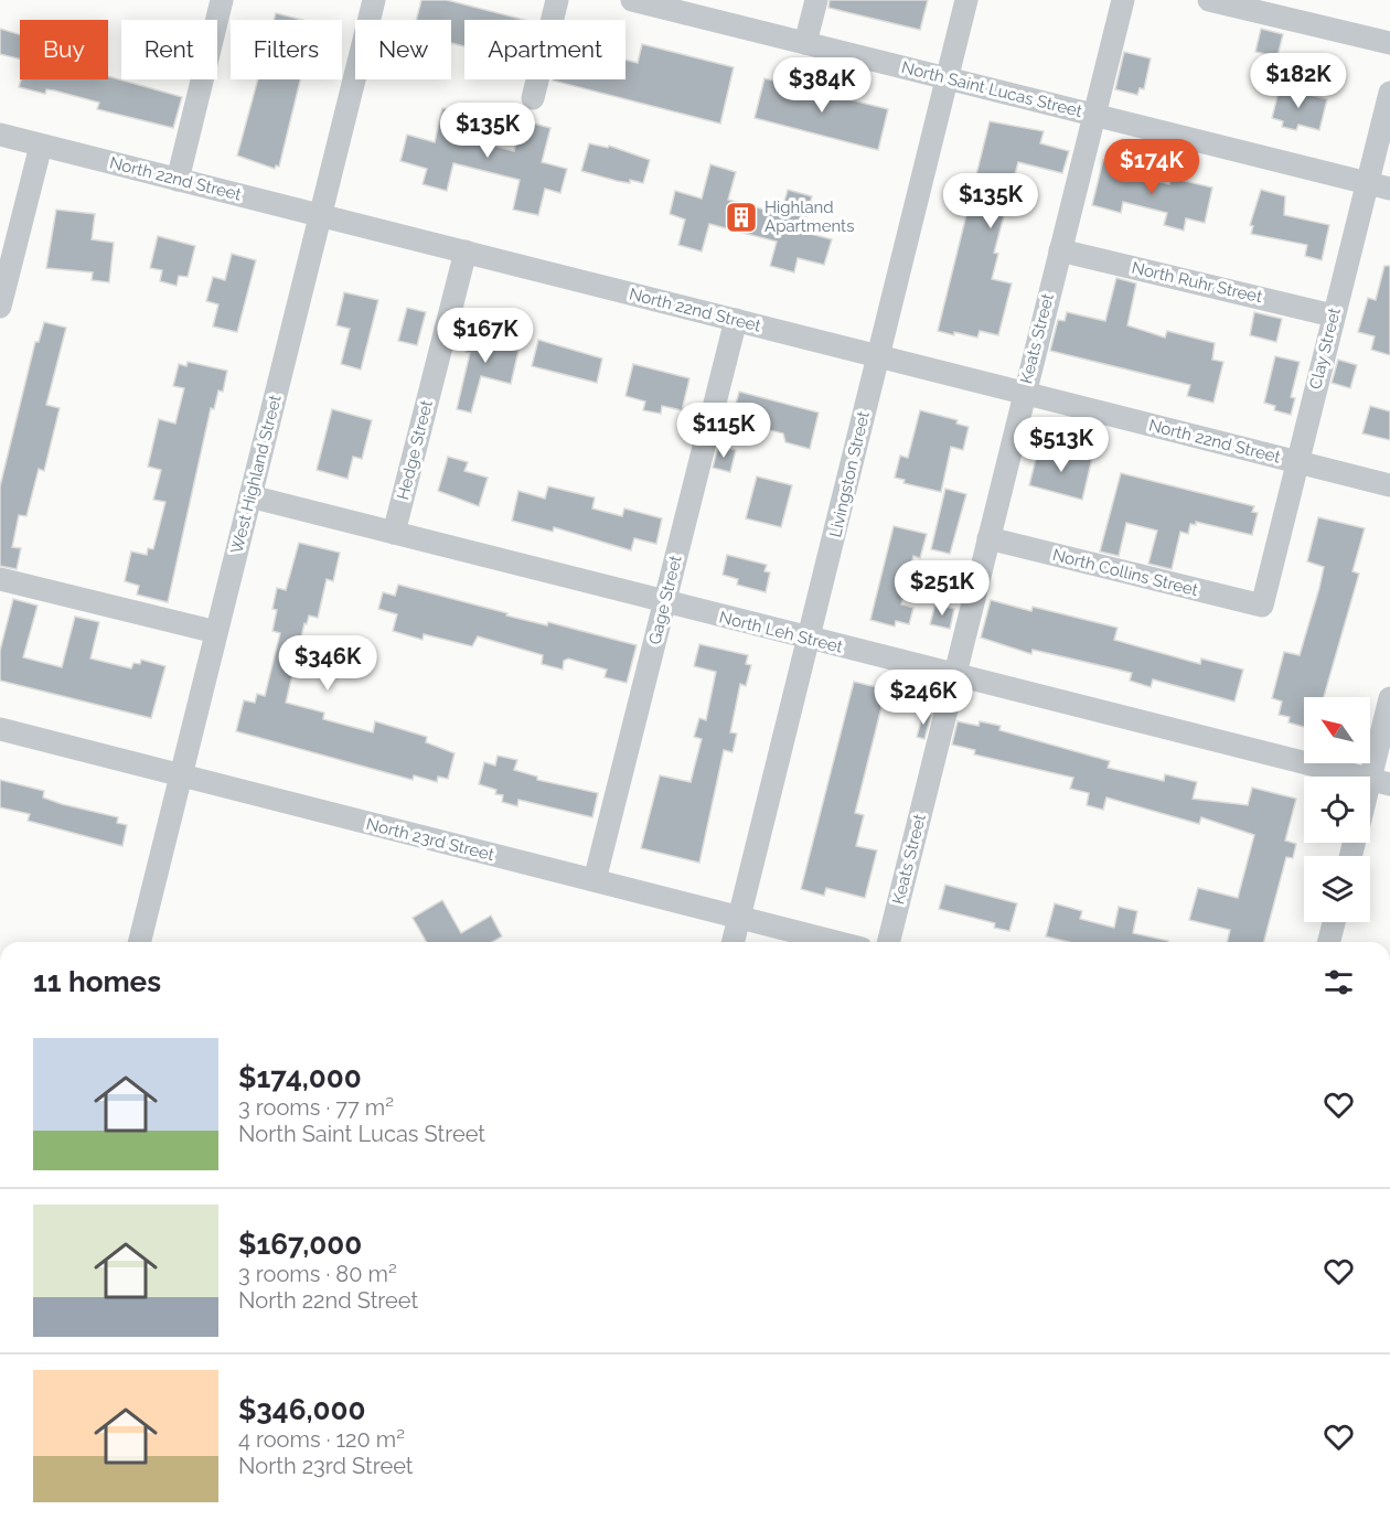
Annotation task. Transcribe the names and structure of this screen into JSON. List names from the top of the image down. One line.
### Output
{"streets":{"street":["North Saint Lucas Street","North 22nd Street","North Ruhr Street","Keats Street","Clay Street","Hedge Street","West Highland Street","Livingston Street","North Collins Street","Gage Street","North Leh Street","North 23rd Street"]},"crossings":[["North Saint Lucas Street","Keats Street"],["North Saint Lucas Street","Clay Street"],["North Saint Lucas Street","Livingston Street"],["North 22nd Street","Keats Street"],["North 22nd Street","Clay Street"],["North 22nd Street","Hedge Street"],["North 22nd Street","West Highland Street"],["North 22nd Street","Livingston Street"],["North 22nd Street","Gage Street"],["North Ruhr Street","Keats Street"],["North Ruhr Street","Clay Street"],["Keats Street","North Collins Street"],["Keats Street","North Leh Street"],["Clay Street","North Collins Street"],["Hedge Street","North Leh Street"],["West Highland Street","North Leh Street"],["West Highland Street","North 23rd Street"],["Livingston Street","North Leh Street"],["Livingston Street","North 23rd Street"],["Gage Street","North Leh Street"],["Gage Street","North 23rd Street"]],"places":{"building":["Highland Apartments"]},"north":"top left","page":{"chip":["Buy","Rent","Filters","New","Apartment"],"price":["$182K","$384K","$135K","$174K","$135K","$167K","$115K","$513K","$251K","$346K","$246K"],"heading":"11 homes","list":[{"name":"$174,000","note":"3 rooms · 77 m² · North Saint Lucas Street"},{"name":"$167,000","note":"3 rooms · 80 m² · North 22nd Street"},{"name":"$346,000","note":"4 rooms · 120 m² · North 23rd Street"}]}}
